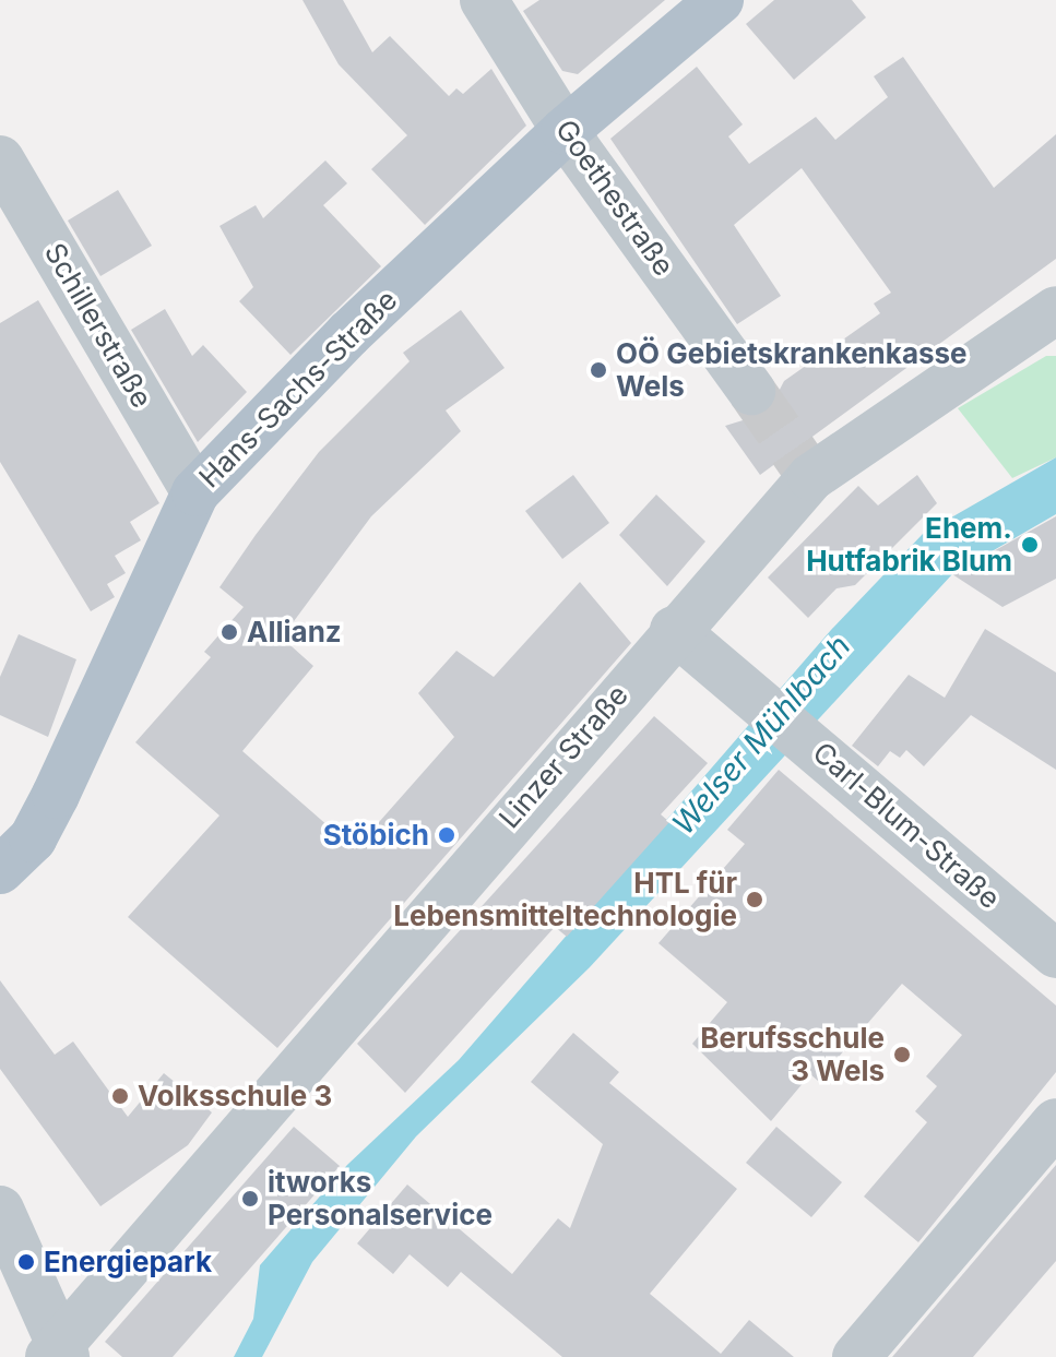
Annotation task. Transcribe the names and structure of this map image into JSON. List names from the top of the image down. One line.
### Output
{"streets":{"main road":["Hans-Sachs-Straße"],"street":["Goethestraße","Schillerstraße","Linzer Straße","Carl-Blum-Straße"]},"crossings":[["Goethestraße","Hans-Sachs-Straße"],["Schillerstraße","Hans-Sachs-Straße"],["Linzer Straße","Carl-Blum-Straße"]],"water":["Welser Mühlbach"],"places":["OÖ Gebietskrankenkasse Wels","Ehem. Hutfabrik Blum","Allianz","Stöbich","HTL für Lebensmitteltechnologie","Berufsschule 3 Wels","Volksschule 3","itworks Personalservice","Energiepark"]}
